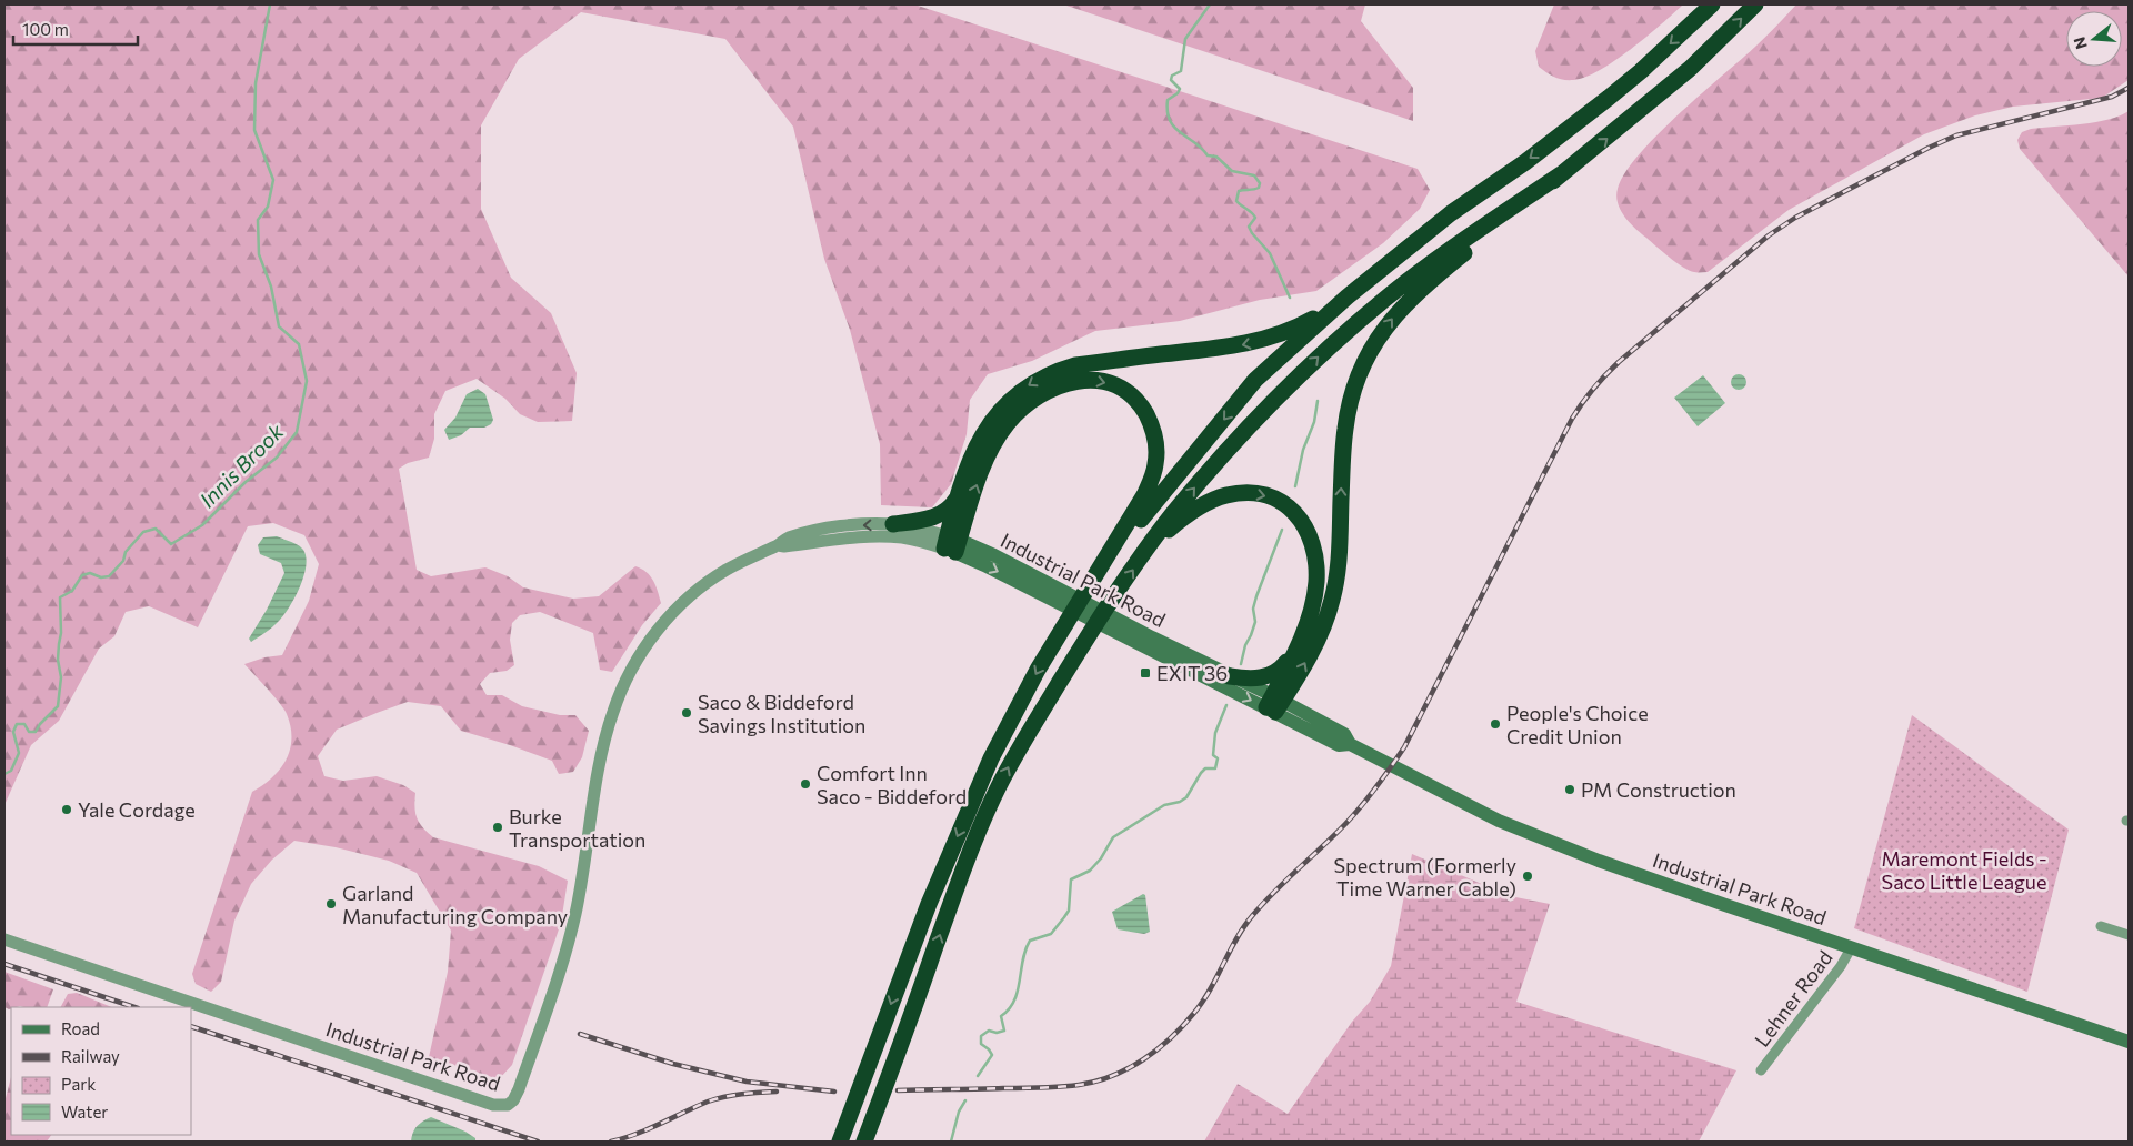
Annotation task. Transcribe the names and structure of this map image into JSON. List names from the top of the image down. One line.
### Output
{"streets":{"main road":["Industrial Park Road"],"street":["Lehner Road"]},"crossings":[["Industrial Park Road","Lehner Road"]],"water":["Innis Brook"],"parks":["Maremont Fields - Saco Little League"],"places":{"transit":["EXIT 36"],"other":["Saco & Biddeford Savings Institution","People's Choice Credit Union","Comfort Inn Saco - Biddeford","PM Construction","Yale Cordage","Burke Transportation","Spectrum (Formerly Time Warner Cable)","Garland Manufacturing Company"]},"legend":["Road","Railway","Park","Water"],"scale_bar":"100 m","north":"left"}
